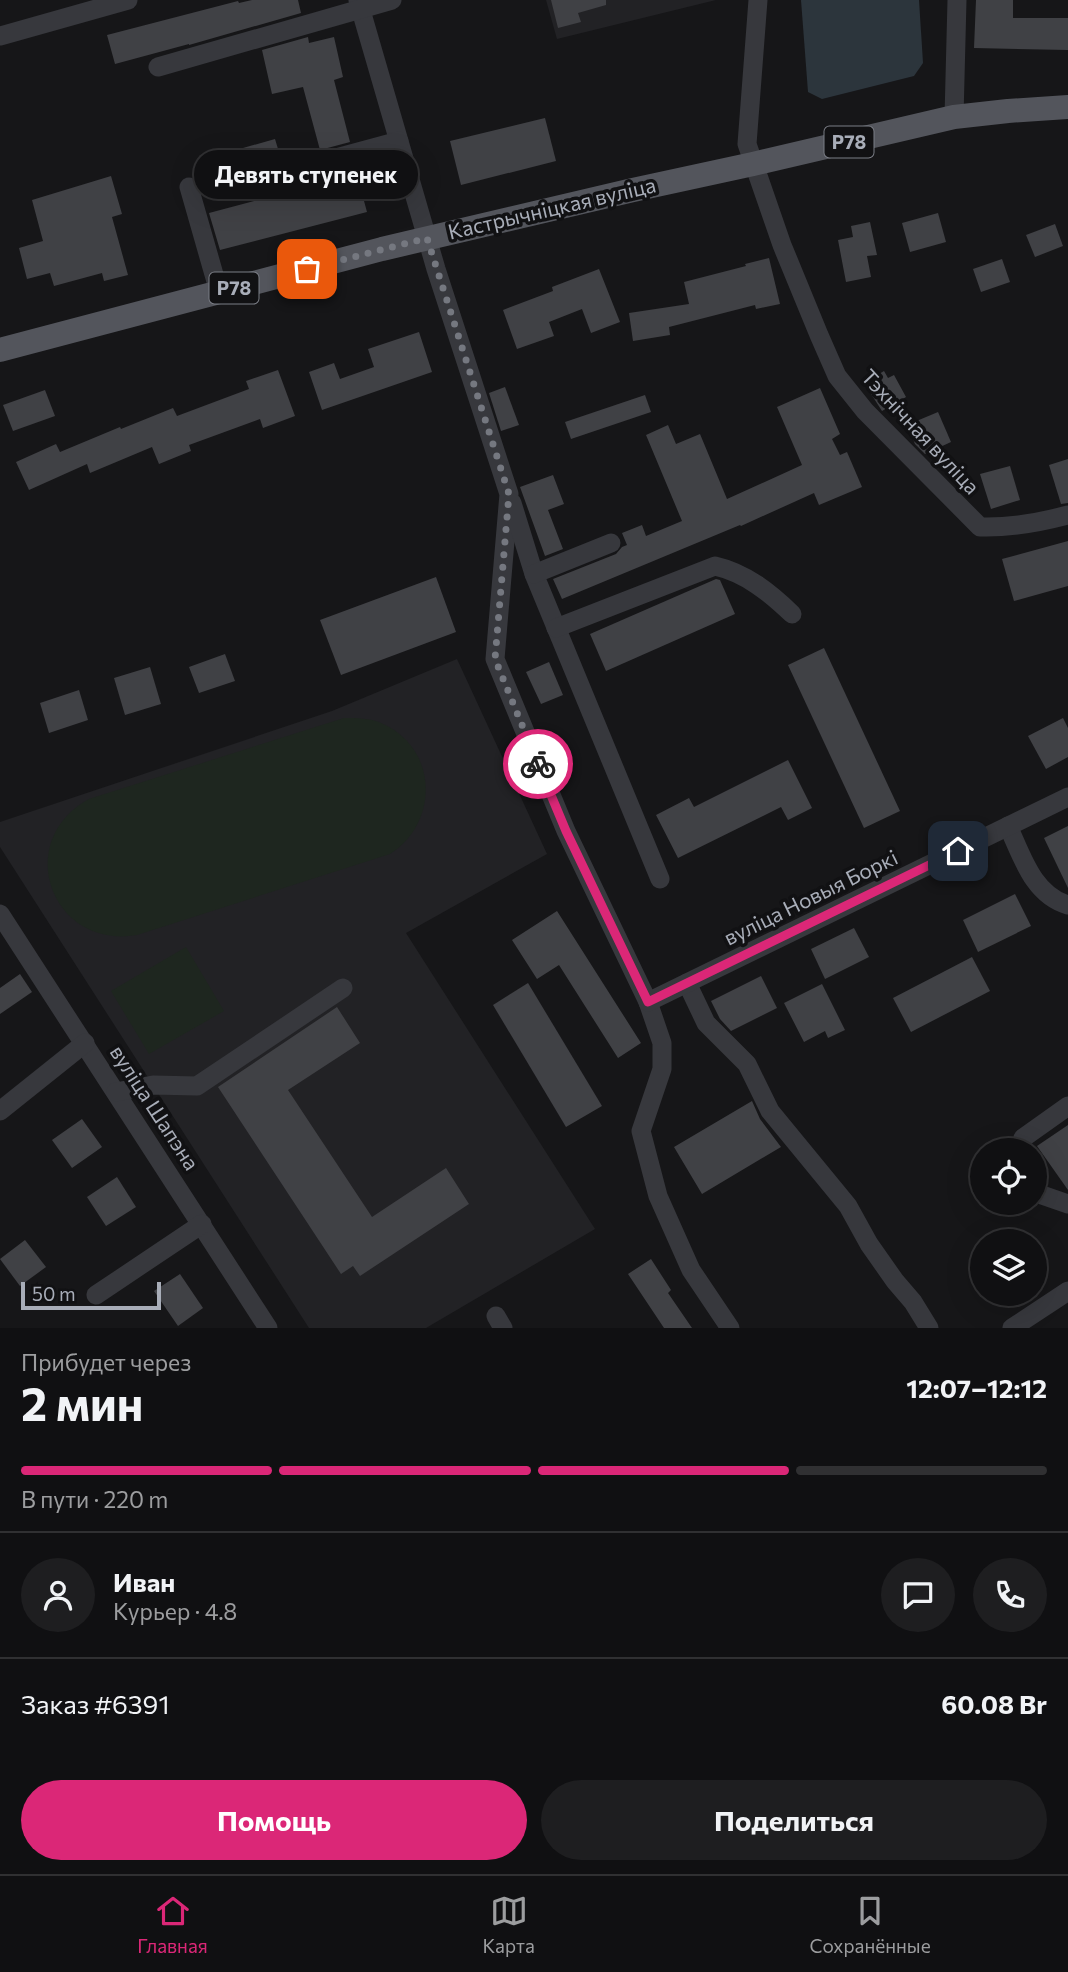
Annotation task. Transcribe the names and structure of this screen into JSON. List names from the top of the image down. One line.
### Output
{"streets":{"main road":["Р78","Кастрычніцкая вуліца"],"street":["Тэхнічная вуліца","вуліца Новыя Боркі","вуліца Шапэна"]},"crossings":[["Кастрычніцкая вуліца","Тэхнічная вуліца"]],"places":["Девять ступенек"],"scale_bar":"50 m","page":{"bubble":"Девять ступенек","scale":"50 m","heading":["2 мин","Прибудет через","12:07–12:12"],"panel":["Иван","Курьер · 4.8","Заказ #6391","60.08 Br"],"bar":"В пути · 220 m","buttons":["Помощь","Поделиться"],"tabs":["Главная","Карта","Сохранённые"]}}
